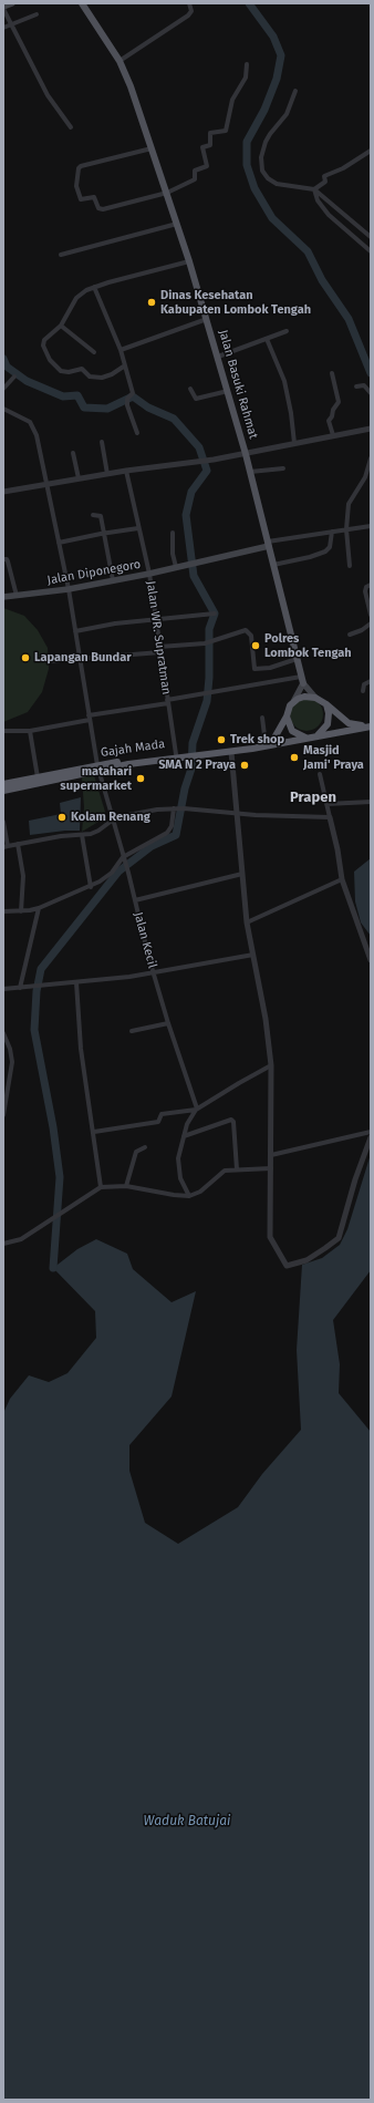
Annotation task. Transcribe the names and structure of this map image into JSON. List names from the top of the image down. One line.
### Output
{"streets":{"highway":["Gajah Mada"],"main road":["Jalan Basuki Rahmat","Jalan Diponegoro"],"street":["Jalan WR. Supratman","Jalan Kecil"]},"crossings":[["Jalan Basuki Rahmat","Jalan Diponegoro"],["Jalan Diponegoro","Jalan WR. Supratman"],["Jalan Diponegoro","Jalan Kecil"],["Jalan WR. Supratman","Gajah Mada"],["Gajah Mada","Jalan Kecil"]],"districts":["Prapen"],"water":["Waduk Batujai"],"places":["Dinas Kesehatan Kabupaten Lombok Tengah","Polres Lombok Tengah","Lapangan Bundar","Trek shop","Masjid Jami' Praya","SMA N 2 Praya","matahari supermarket","Kolam Renang"]}
